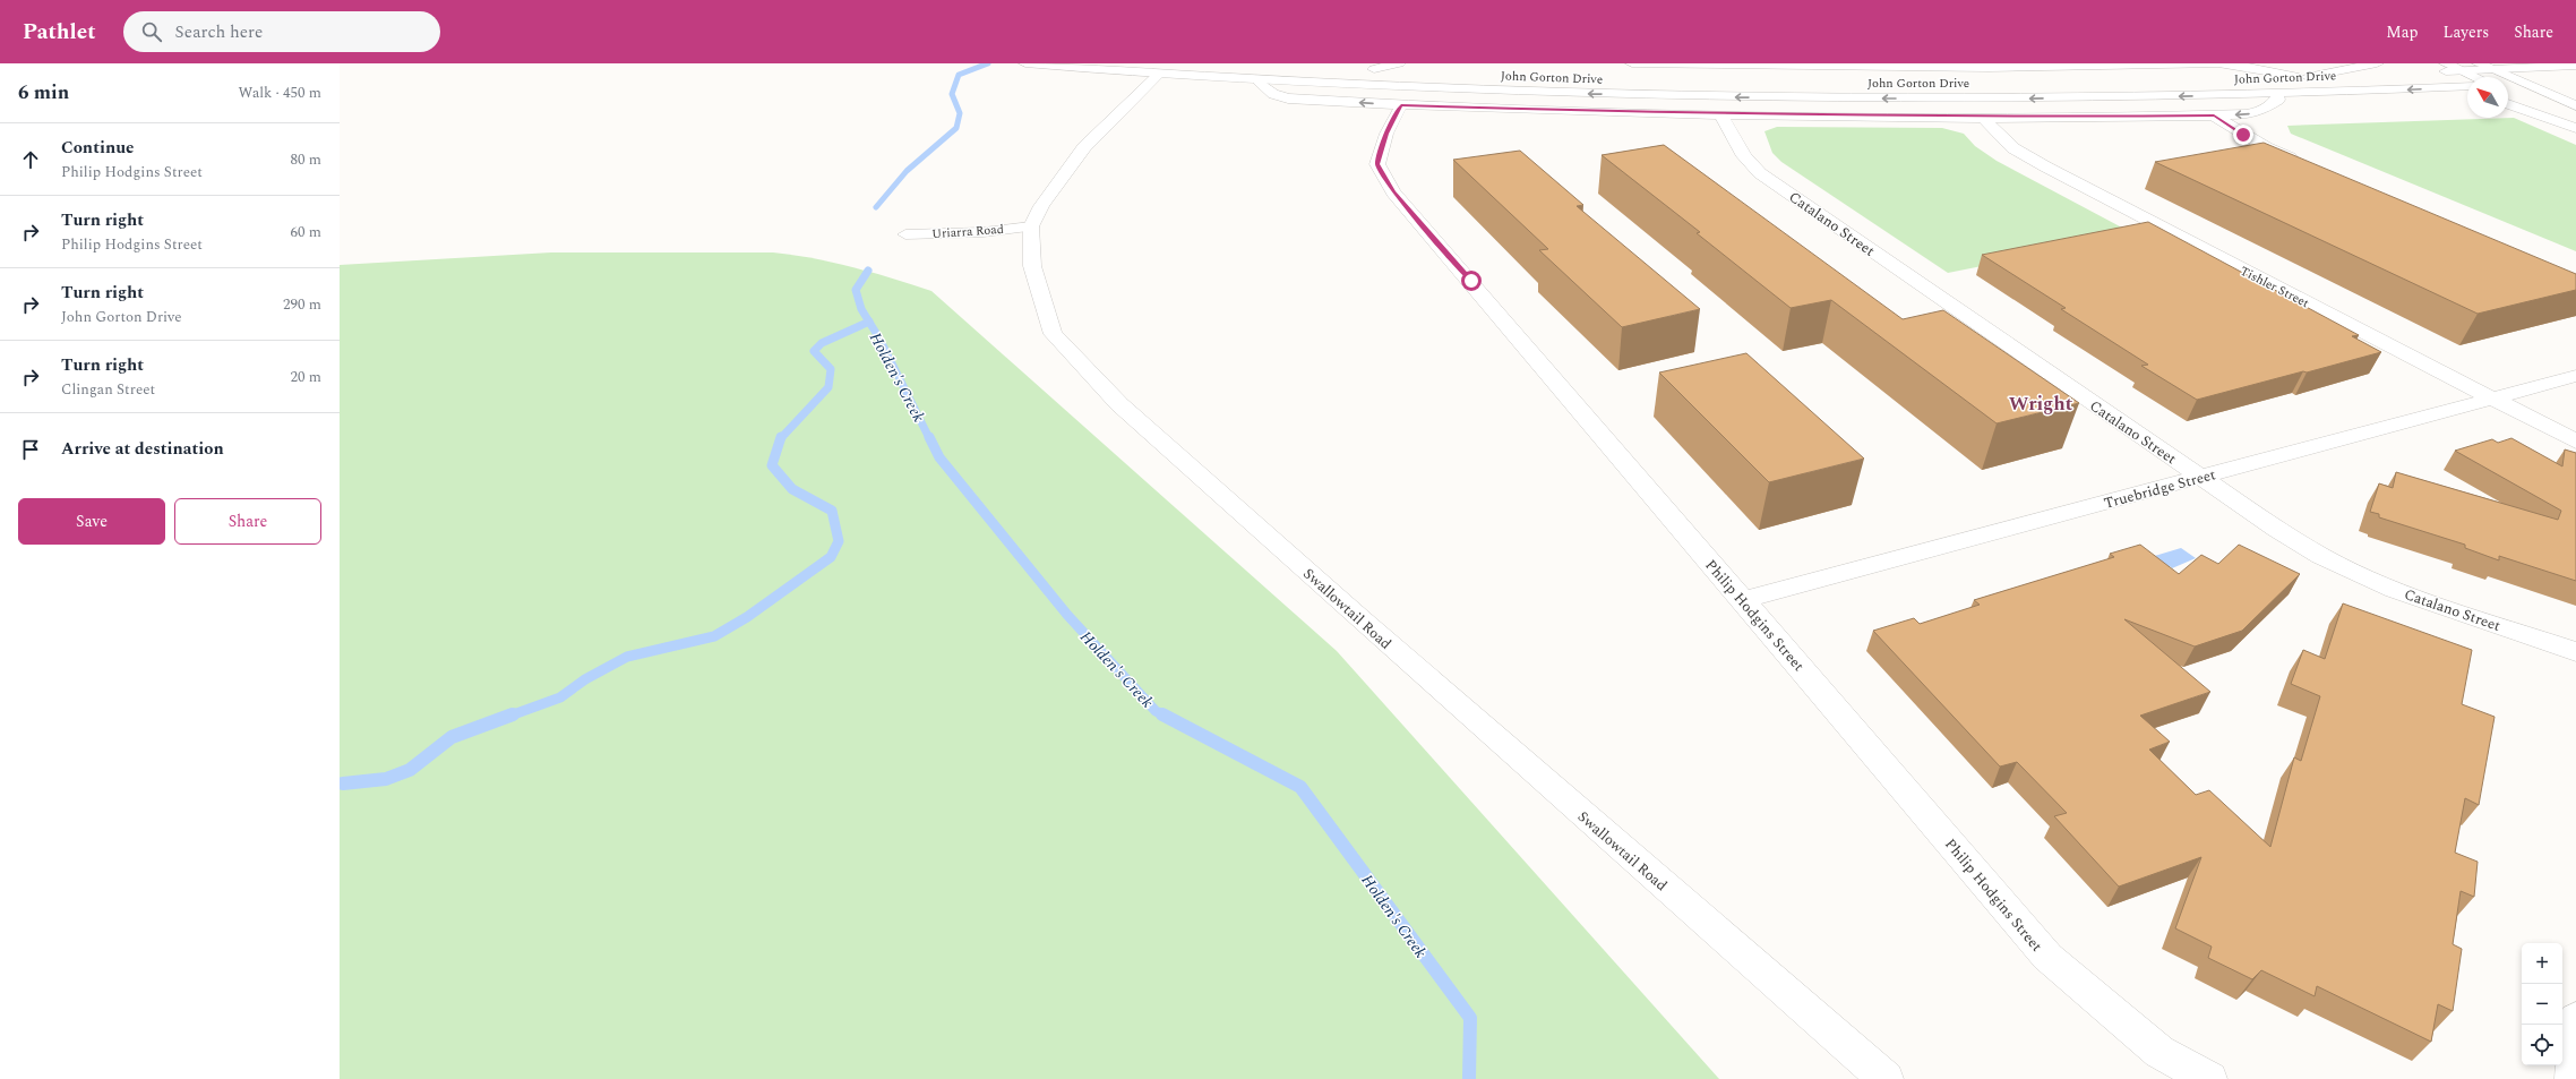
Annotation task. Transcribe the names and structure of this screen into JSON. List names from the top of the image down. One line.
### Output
{"streets":{"street":["John Gorton Drive","Catalano Street","Uriarra Road","Tishler Street","Truebridge Street","Swallowtail Road","Philip Hodgins Street"]},"crossings":[["John Gorton Drive","Catalano Street"],["John Gorton Drive","Tishler Street"],["John Gorton Drive","Swallowtail Road"],["John Gorton Drive","Philip Hodgins Street"],["Catalano Street","Truebridge Street"],["Uriarra Road","Swallowtail Road"],["Tishler Street","Truebridge Street"],["Truebridge Street","Philip Hodgins Street"]],"districts":["Wright"],"water":["Holden's Creek"],"north":"top left","page":{"header":"Pathlet","search":"Search here","nav":["Map","Layers","Share"],"heading":["6 min","Walk · 450 m"],"list":[["Continue","Philip Hodgins Street","80 m"],["Turn right","Philip Hodgins Street","60 m"],["Turn right","John Gorton Drive","290 m"],["Turn right","Clingan Street","20 m"],"Arrive at destination"],"buttons":["Save","Share"],"map_buttons":["+","−"]}}
